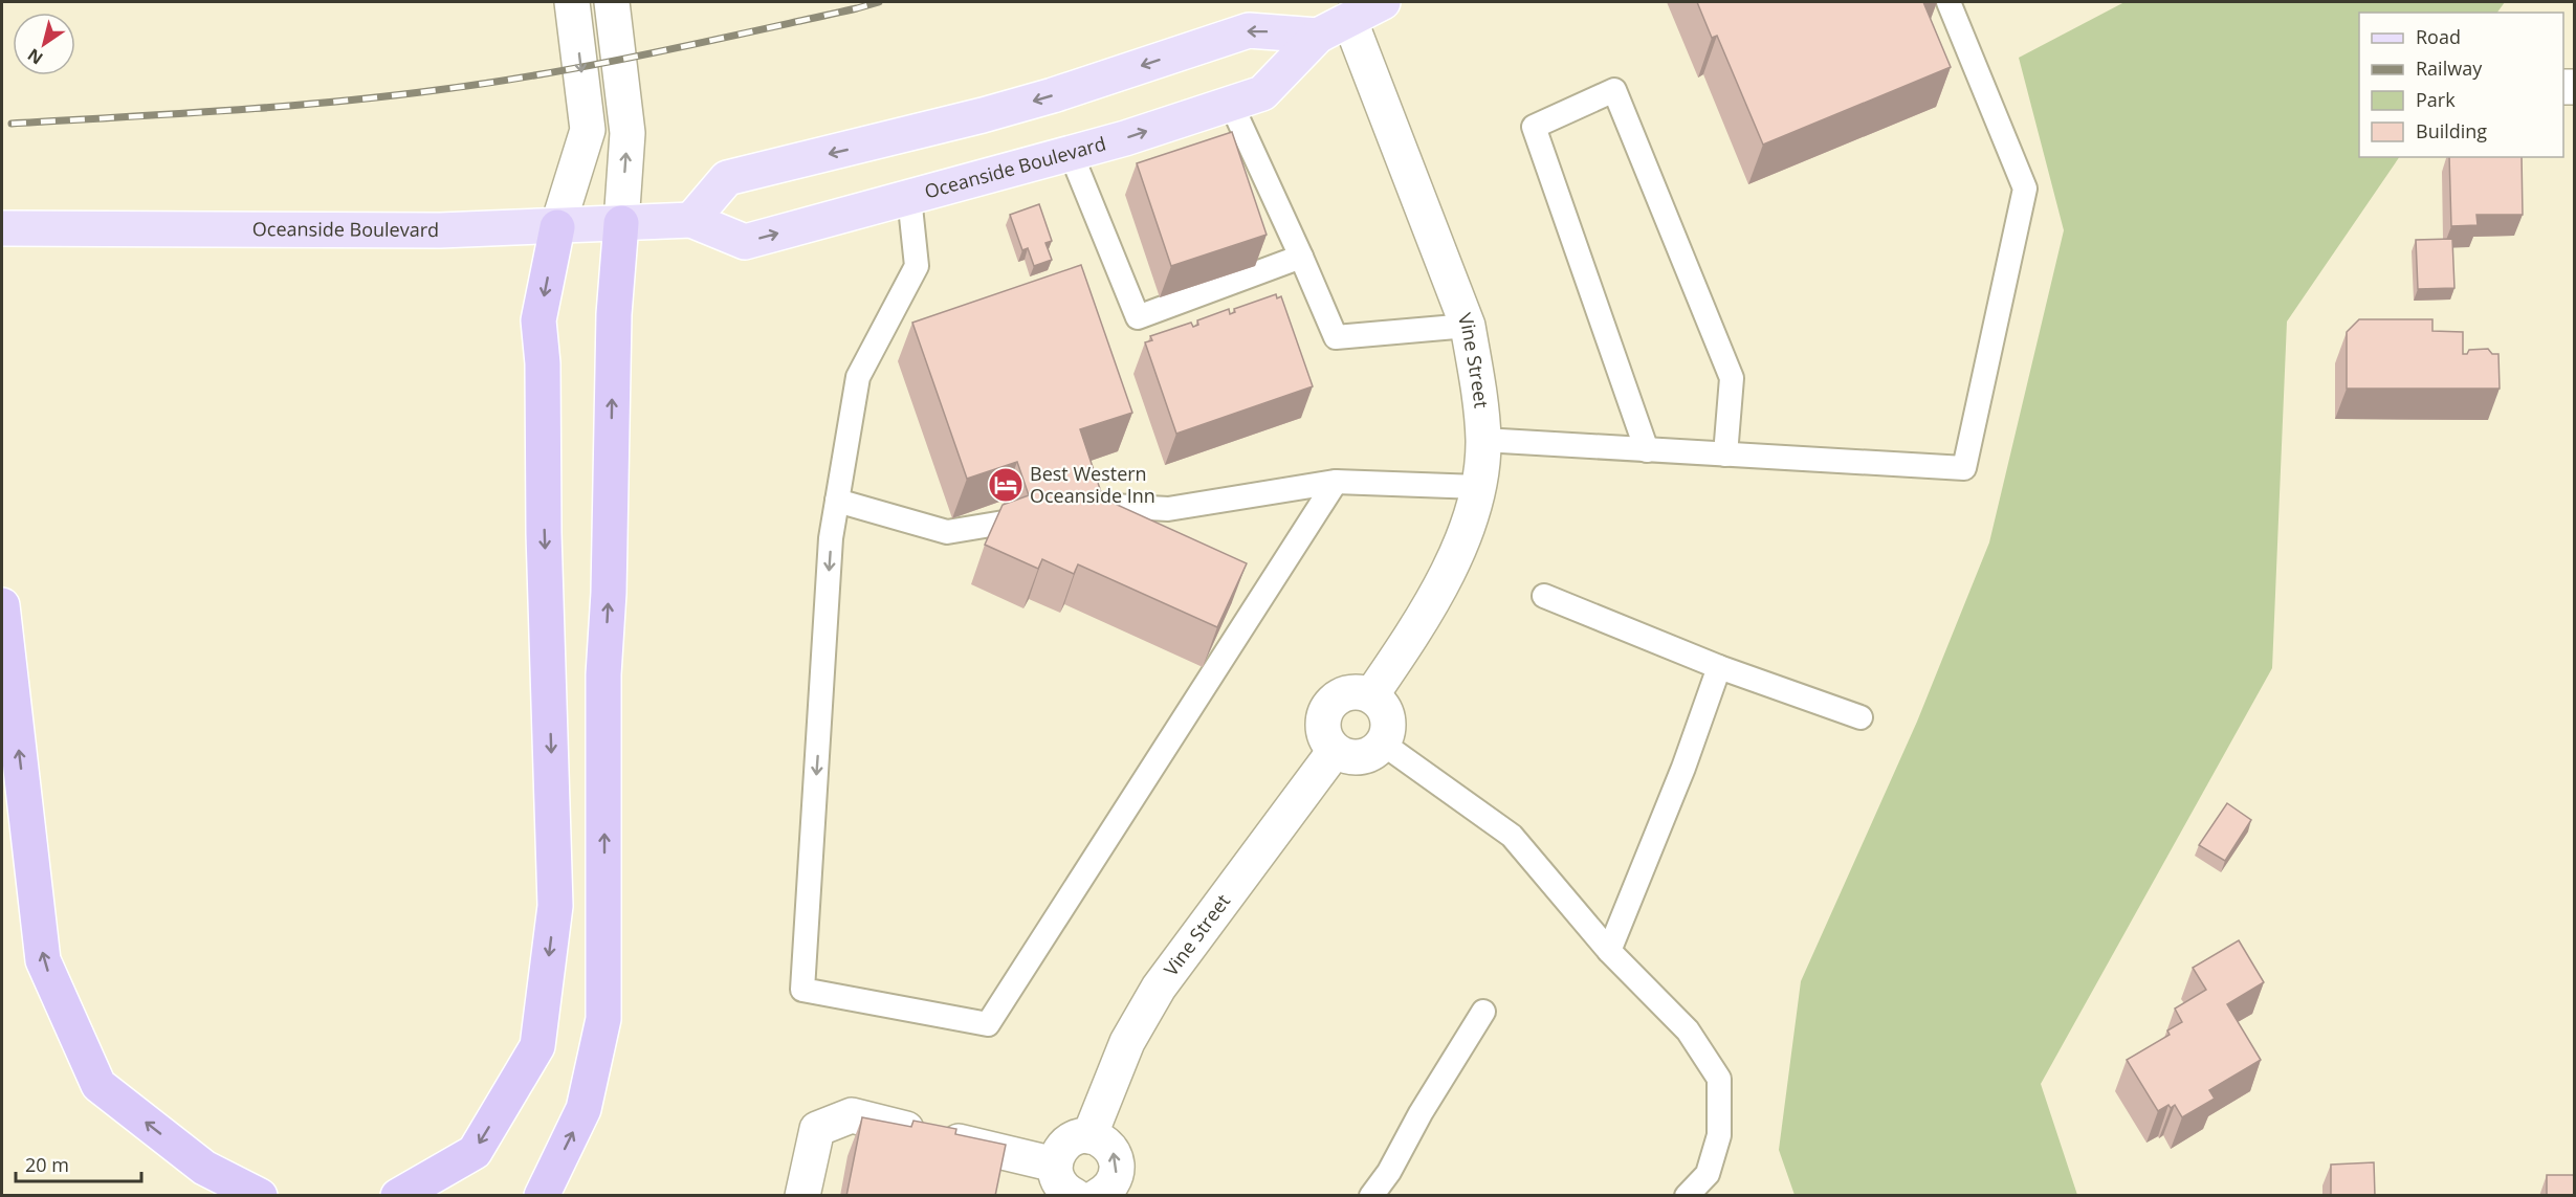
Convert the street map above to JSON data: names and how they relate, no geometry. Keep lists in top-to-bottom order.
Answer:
{
  "streets": {
    "main road": ["Oceanside Boulevard"],
    "street": ["Vine Street"]
  },
  "crossings": [
    ["Oceanside Boulevard", "Vine Street"]
  ],
  "places": {
    "hotel": ["Best Western Oceanside Inn"]
  },
  "legend": [
    "Road",
    "Railway",
    "Park",
    "Building"
  ],
  "scale_bar": "20 m",
  "north": "bottom left"
}
